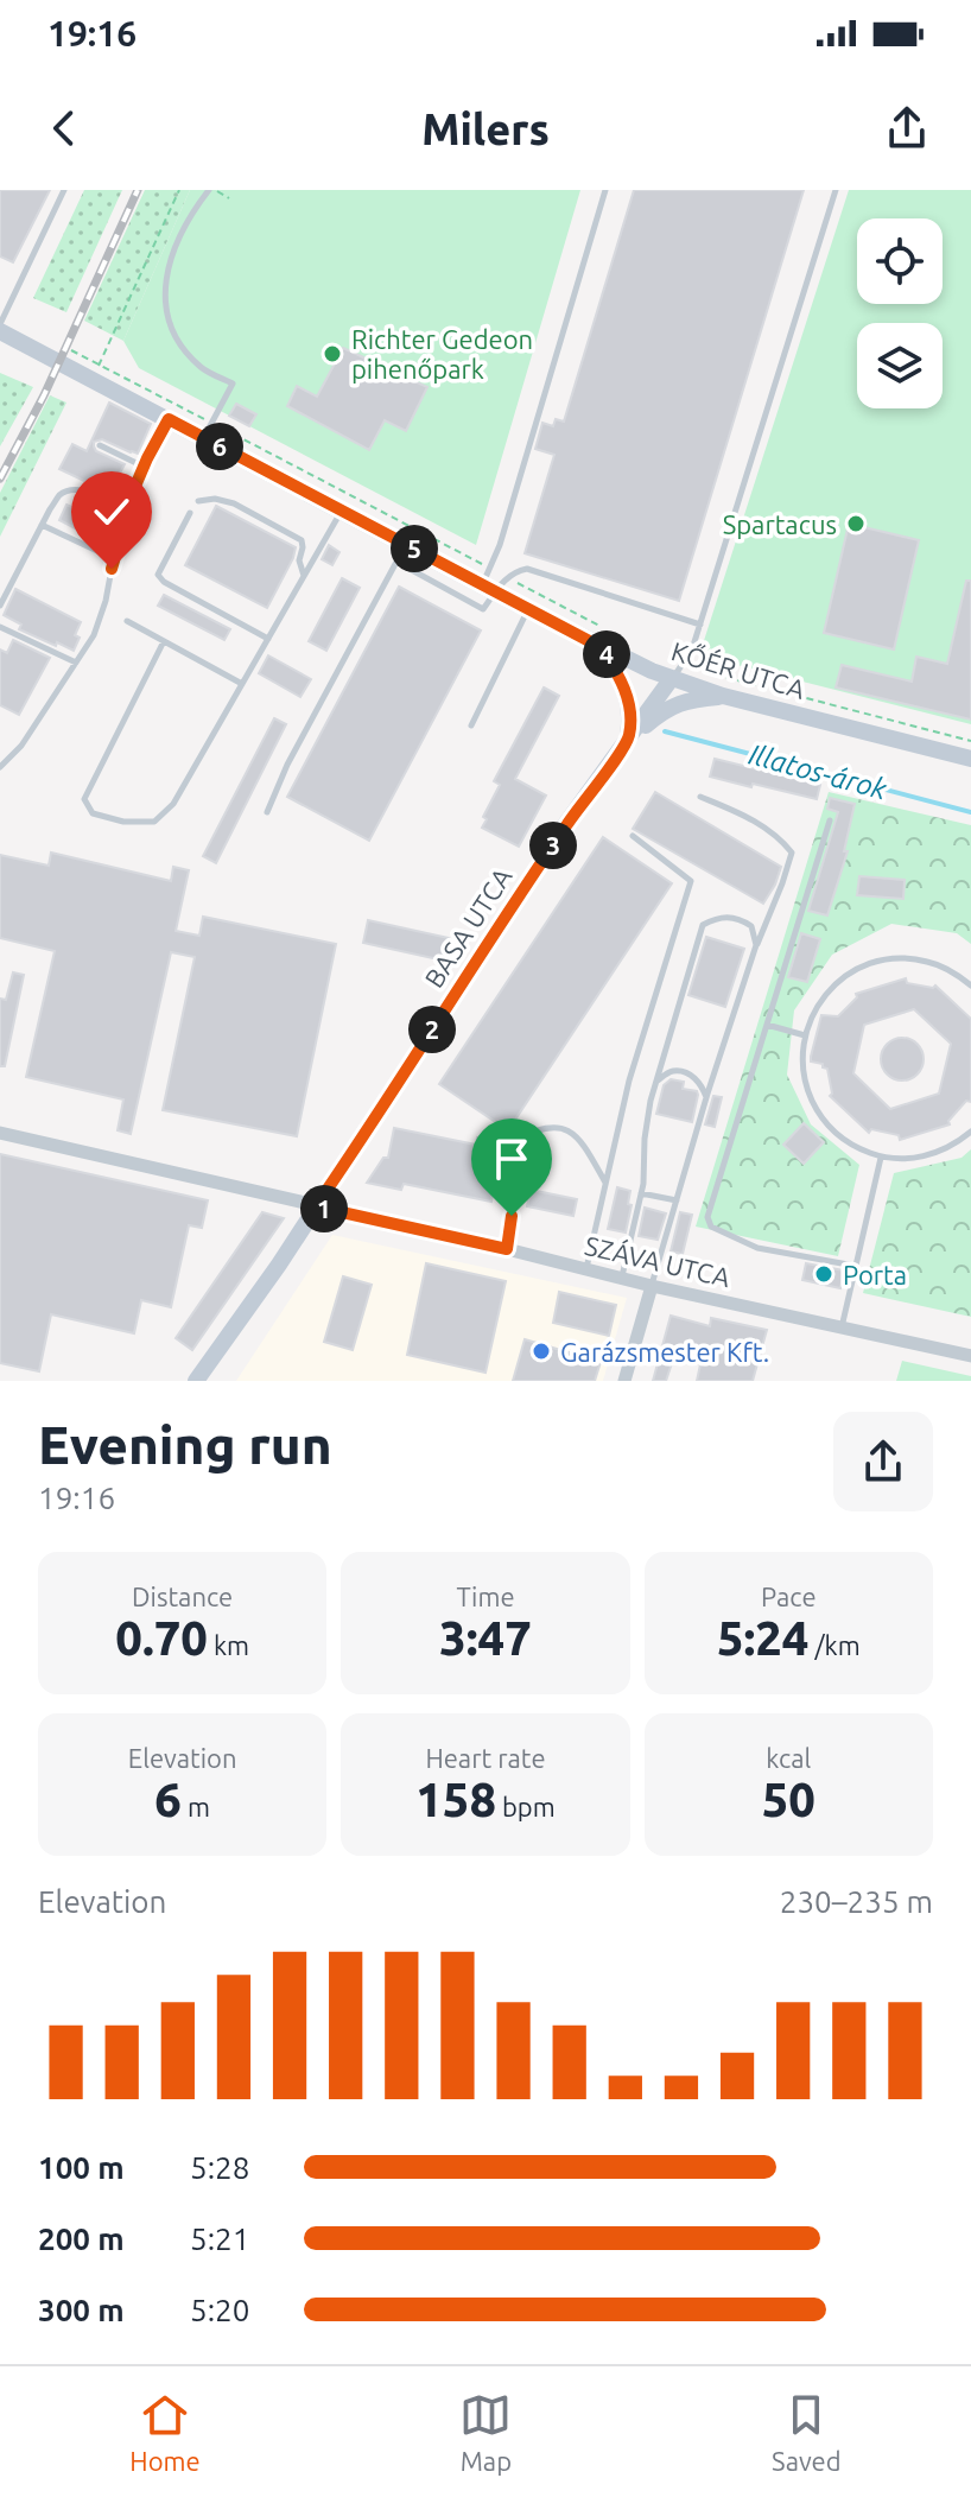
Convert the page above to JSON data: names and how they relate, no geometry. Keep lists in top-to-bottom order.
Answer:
{
  "streets": {
    "street": ["KŐÉR UTCA", "BASA UTCA", "SZÁVA UTCA"]
  },
  "crossings": [
    ["KŐÉR UTCA", "BASA UTCA"],
    ["BASA UTCA", "SZÁVA UTCA"]
  ],
  "water": ["Illatos-árok"],
  "places": [
    "Richter Gedeon pihenőpark",
    "Spartacus",
    "Porta",
    "Garázsmester Kft."
  ],
  "page": {
    "status": "19:16",
    "header": "Milers",
    "pins": [
      "6",
      "5",
      "4",
      "3",
      "2",
      "1"
    ],
    "heading": ["Evening run", "19:16"],
    "stats": [
      ["Distance", "0.70 km"],
      ["Time", "3:47"],
      ["Pace", "5:24 /km"],
      ["Elevation", "6 m"],
      ["Heart rate", "158 bpm"],
      ["kcal", "50"]
    ],
    "chart": ["Elevation", "230–235 m"],
    "list": [
      {
        "name": "100 m",
        "note": "5:28"
      },
      {
        "name": "200 m",
        "note": "5:21"
      },
      {
        "name": "300 m",
        "note": "5:20"
      }
    ],
    "tabs": ["Home", "Map", "Saved"]
  }
}
